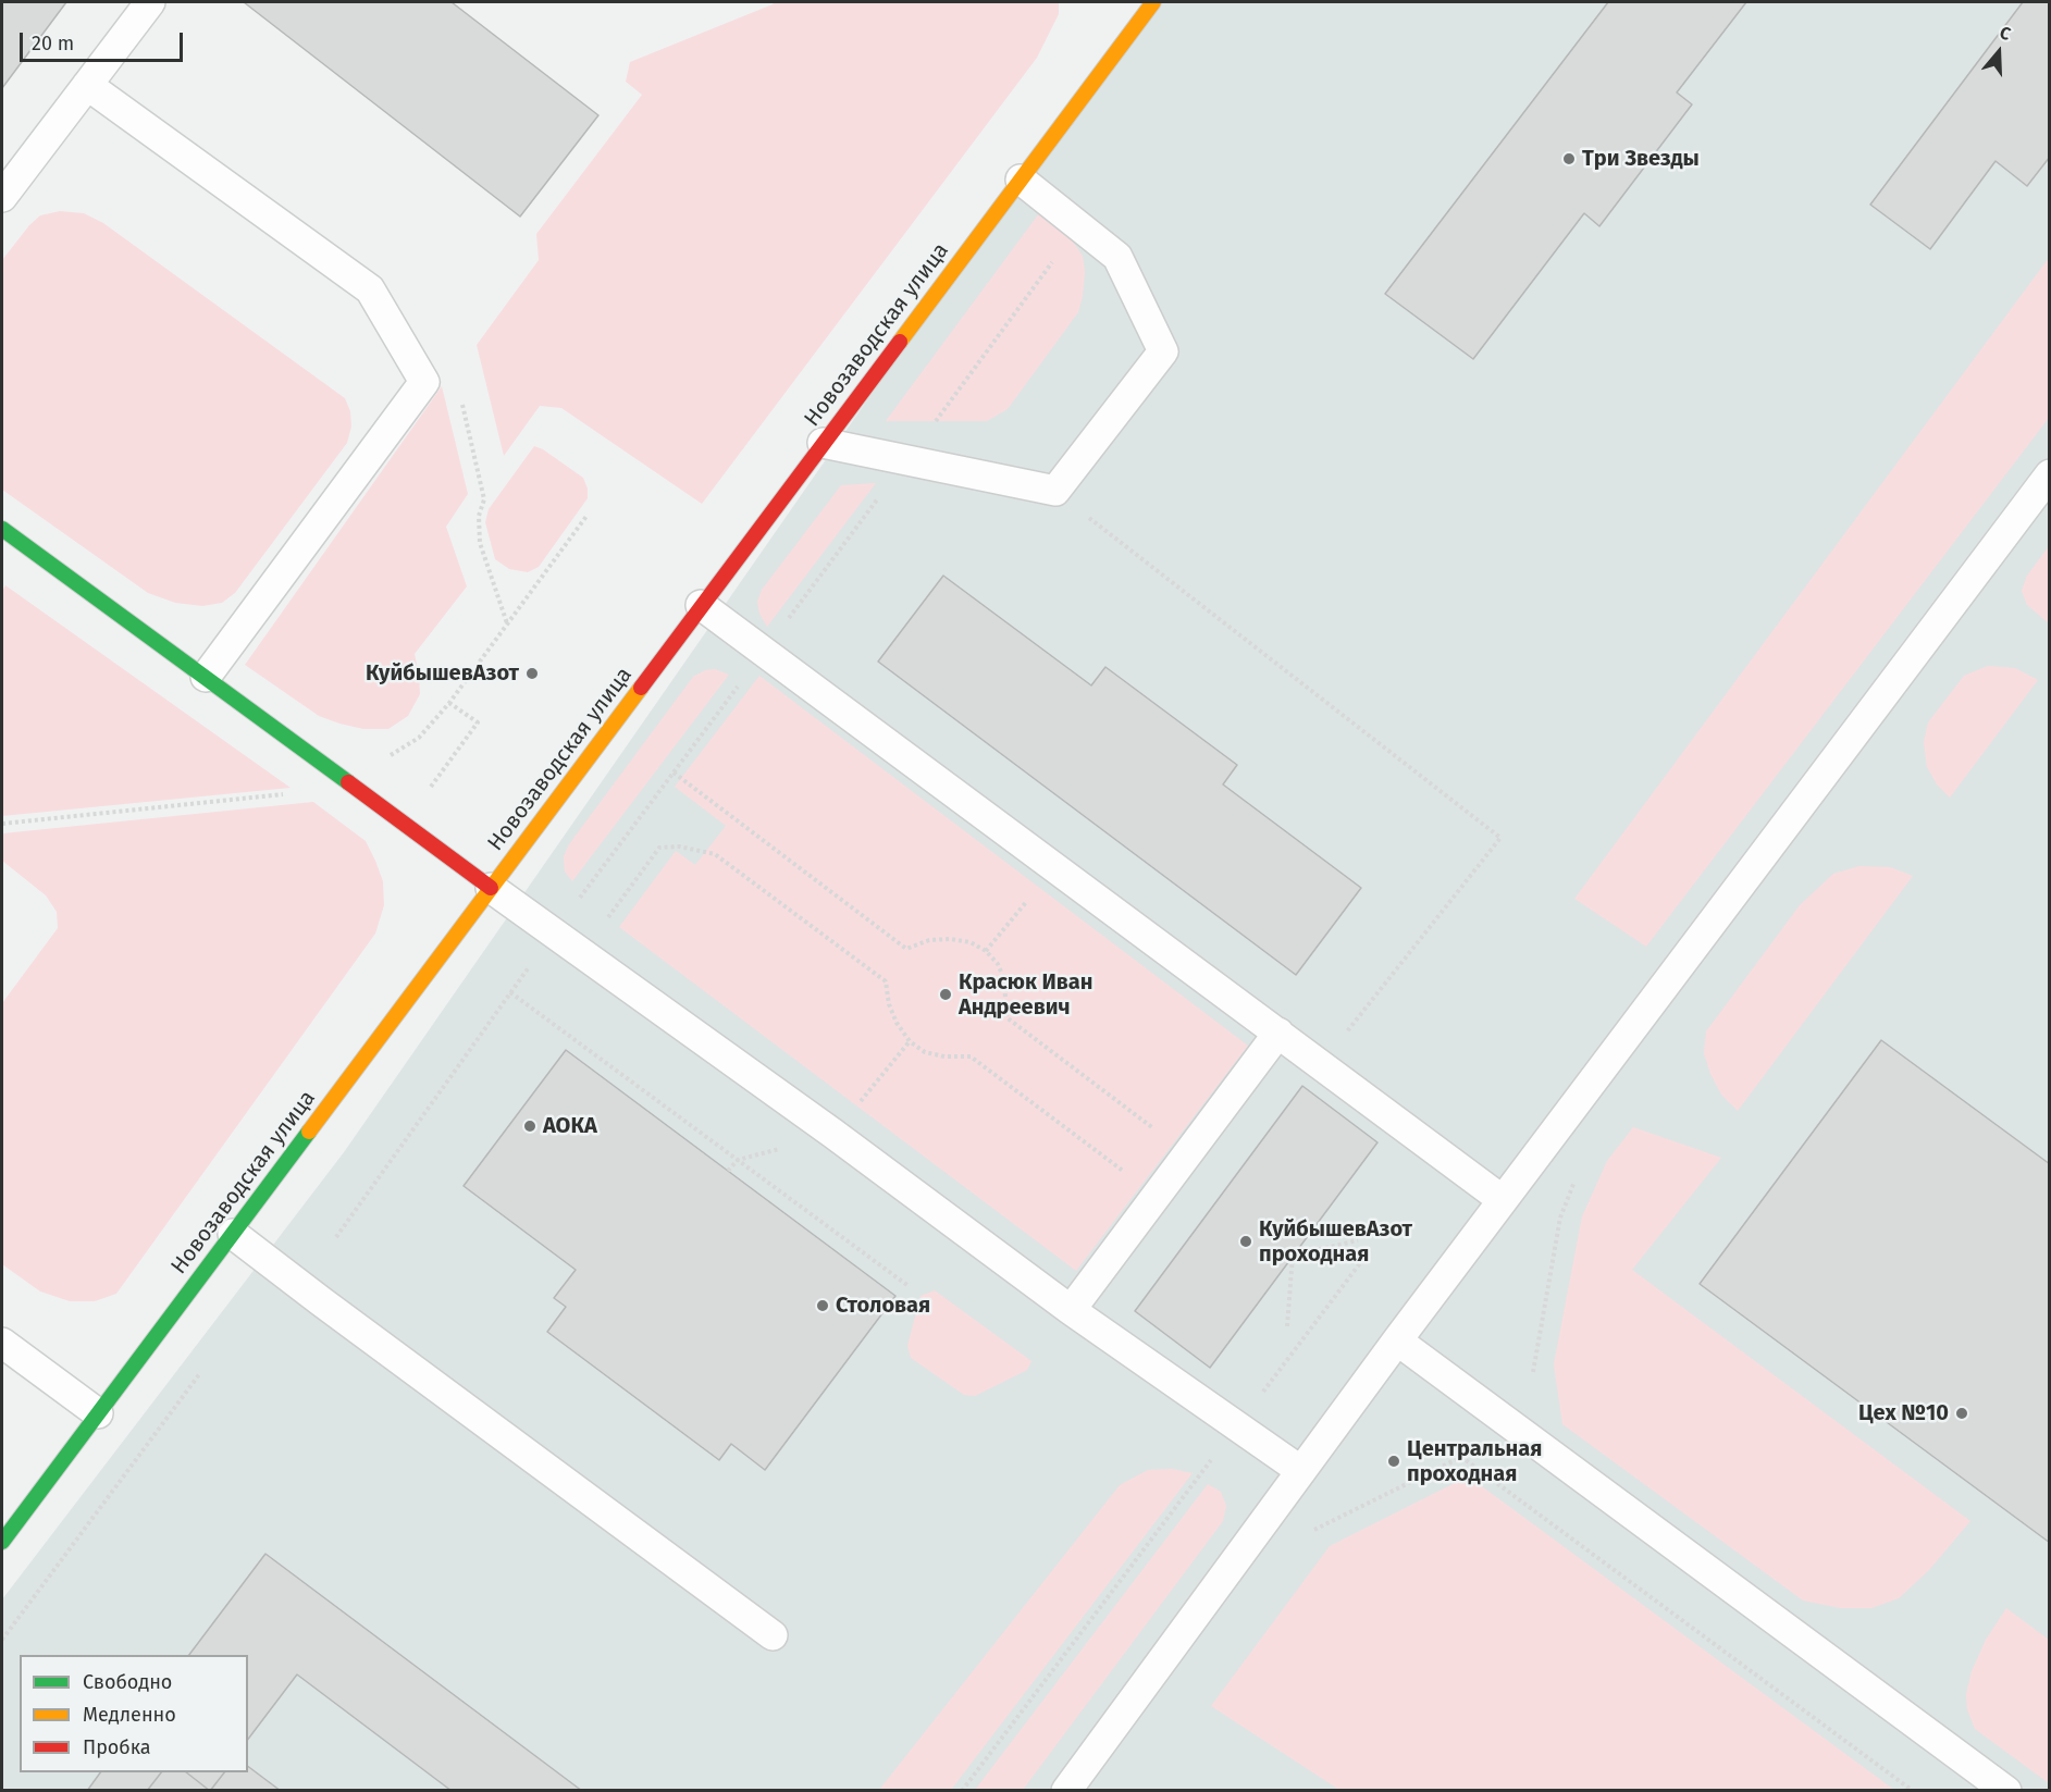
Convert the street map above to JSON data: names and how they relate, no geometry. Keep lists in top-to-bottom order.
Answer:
{
  "streets": {
    "main road": ["Новозаводская улица"]
  },
  "places": [
    "Три Звезды",
    "КуйбышевАзот",
    "Красюк Иван Андреевич",
    "АОКА",
    "КуйбышевАзот проходная",
    "Столовая",
    "Цех №10",
    "Центральная проходная"
  ],
  "legend": ["Свободно", "Медленно", "Пробка"],
  "scale_bar": "20 m",
  "north": "top"
}
